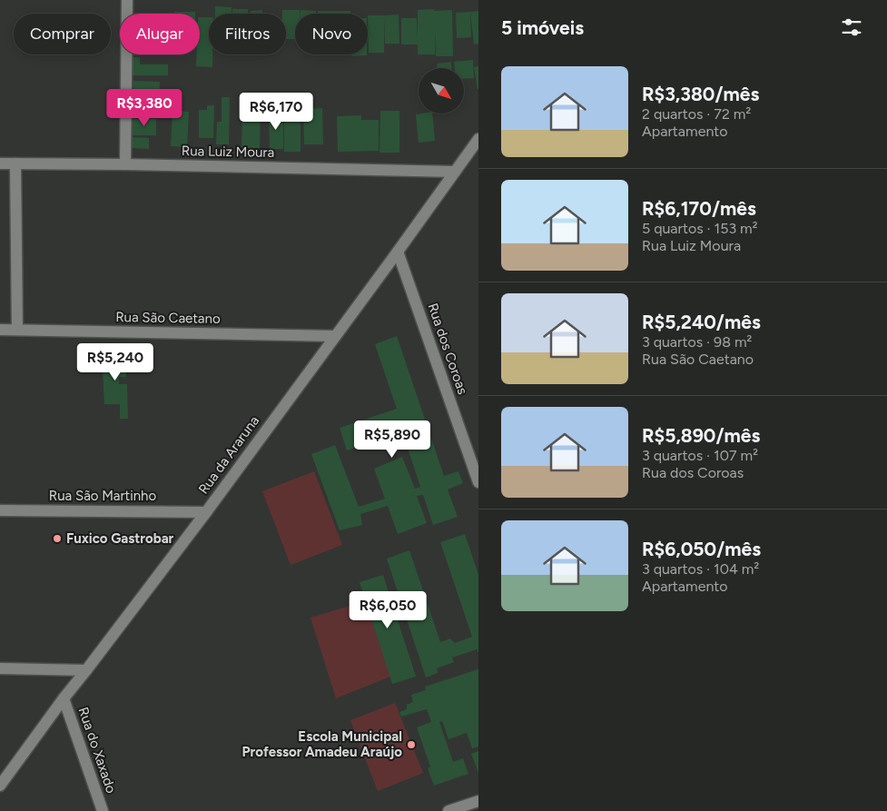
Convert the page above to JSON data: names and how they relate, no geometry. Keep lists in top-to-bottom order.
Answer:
{
  "streets": {
    "street": [
      "Rua Luiz Moura",
      "Rua São Caetano",
      "Rua dos Coroas",
      "Rua da Araruna",
      "Rua São Martinho",
      "Rua do Xaxado"
    ]
  },
  "crossings": [
    ["Rua Luiz Moura", "Rua da Araruna"],
    ["Rua São Caetano", "Rua da Araruna"],
    ["Rua dos Coroas", "Rua da Araruna"],
    ["Rua da Araruna", "Rua São Martinho"],
    ["Rua da Araruna", "Rua do Xaxado"]
  ],
  "places": ["Fuxico Gastrobar", "Escola Municipal Professor Amadeu Araújo"],
  "north": "bottom right",
  "page": {
    "heading": "5 imóveis",
    "chip": [
      "Comprar",
      "Alugar",
      "Filtros",
      "Novo"
    ],
    "list": [
      {
        "name": "R$3,380/mês",
        "note": "2 quartos · 72 m² · Apartamento"
      },
      {
        "name": "R$6,170/mês",
        "note": "5 quartos · 153 m² · Rua Luiz Moura"
      },
      {
        "name": "R$5,240/mês",
        "note": "3 quartos · 98 m² · Rua São Caetano"
      },
      {
        "name": "R$5,890/mês",
        "note": "3 quartos · 107 m² · Rua dos Coroas"
      },
      {
        "name": "R$6,050/mês",
        "note": "3 quartos · 104 m² · Apartamento"
      }
    ],
    "price": [
      "R$3,380",
      "R$6,170",
      "R$5,240",
      "R$5,890",
      "R$6,050"
    ]
  }
}
